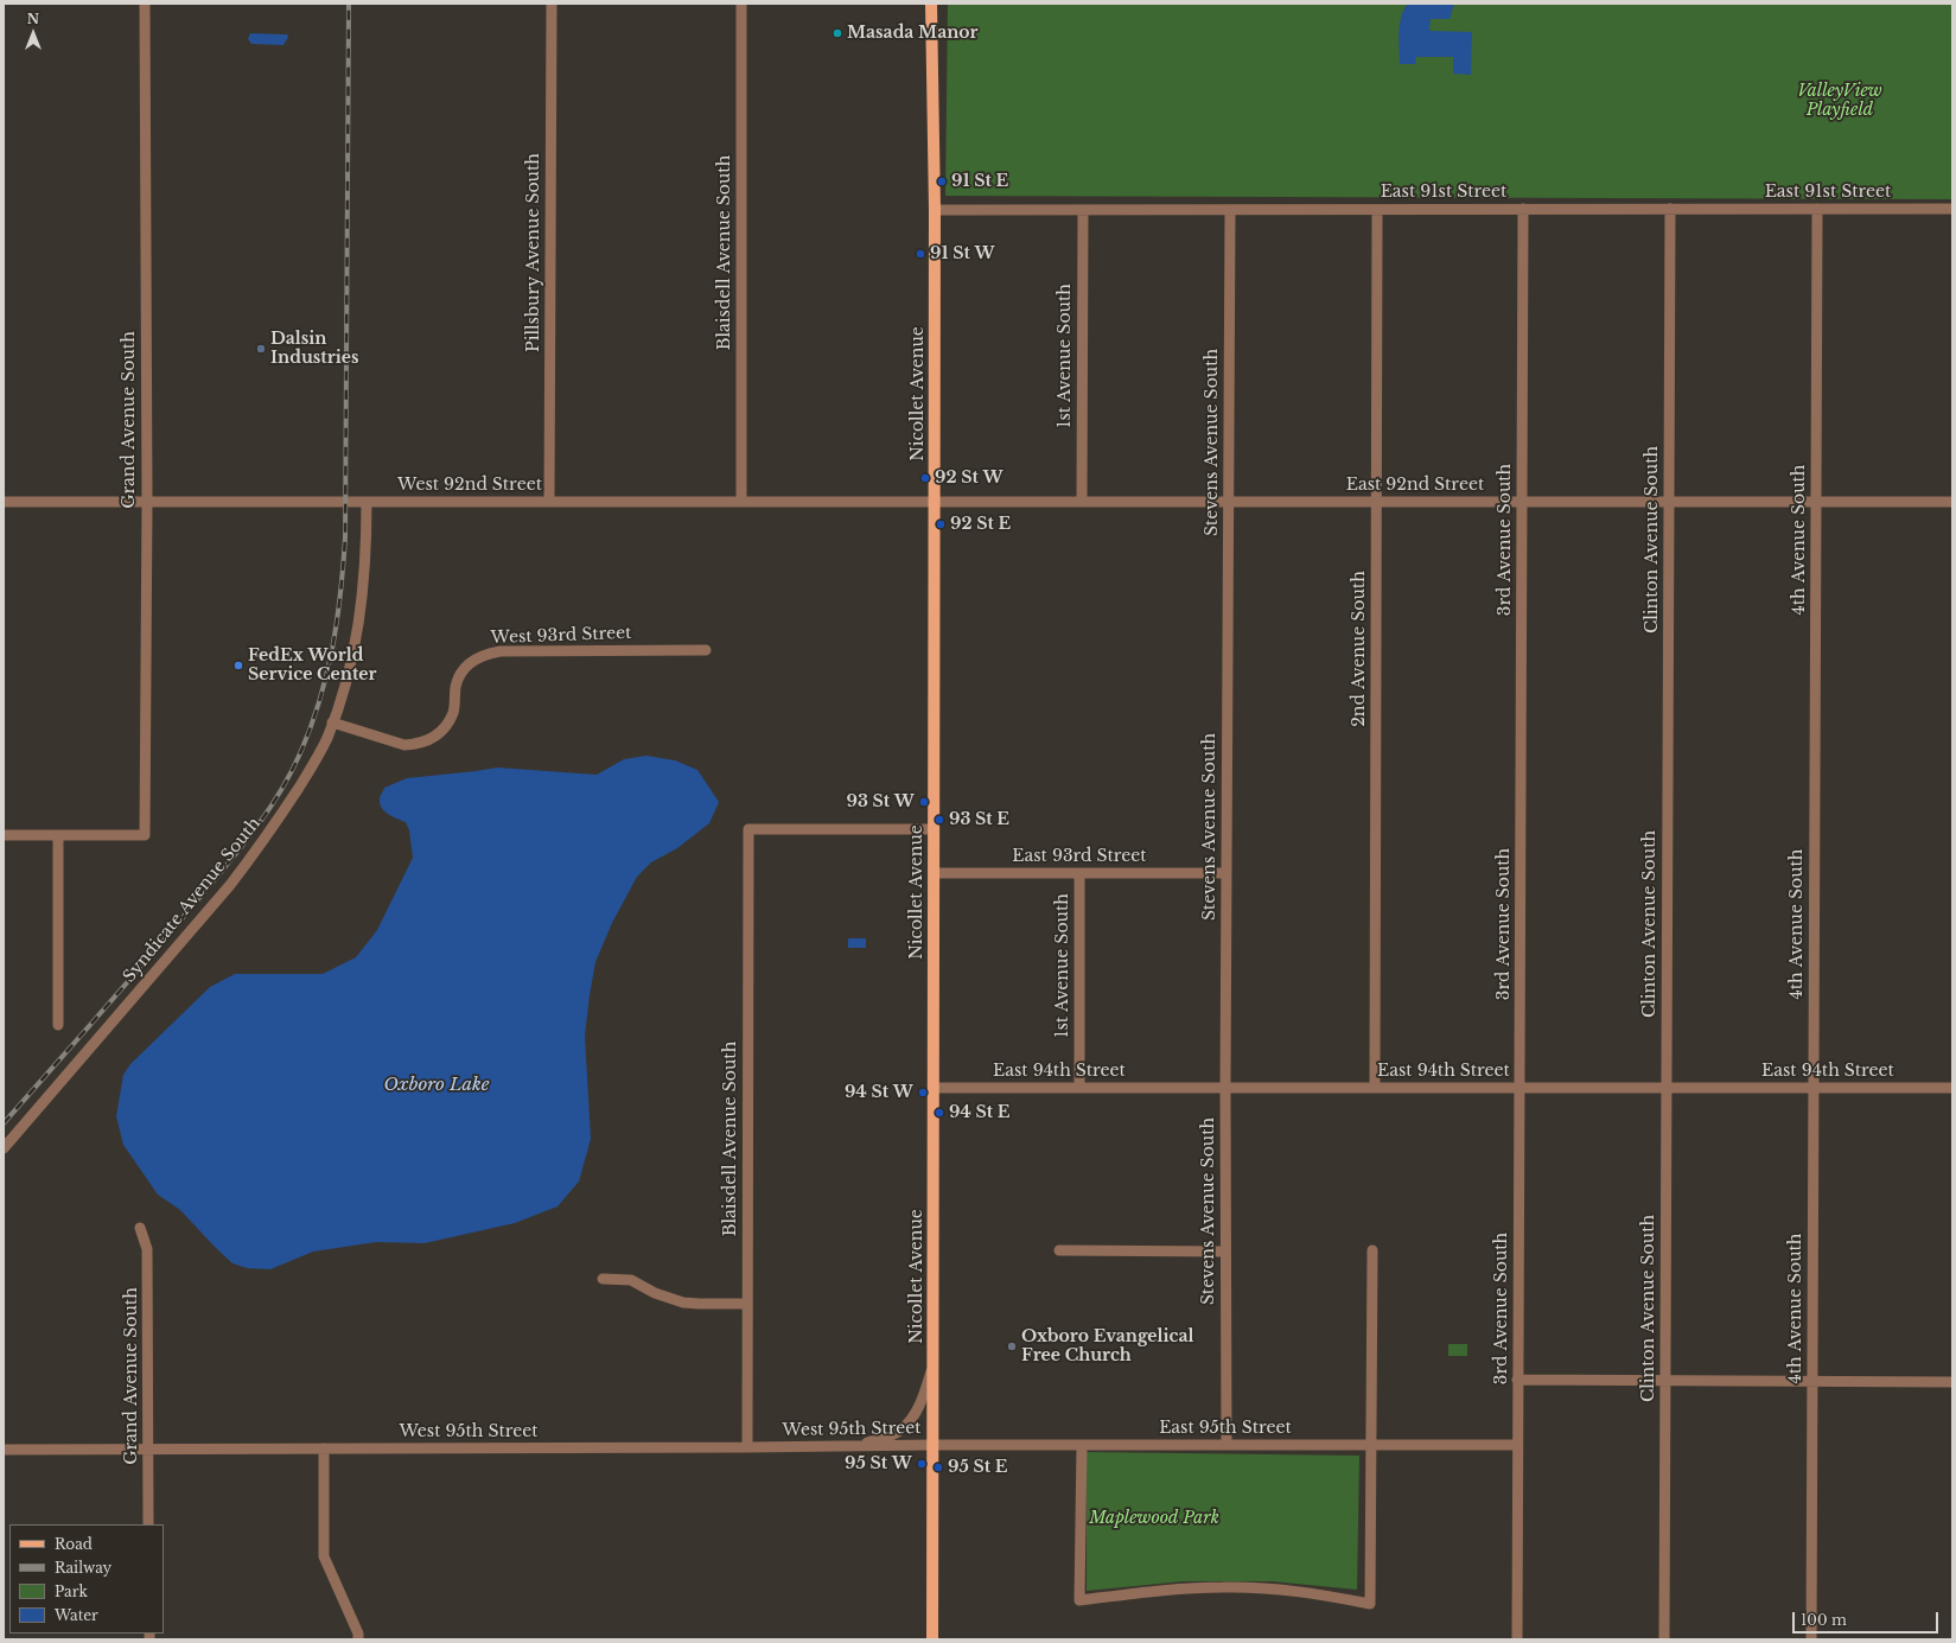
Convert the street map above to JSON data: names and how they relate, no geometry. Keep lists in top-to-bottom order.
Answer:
{
  "streets": {
    "main road": ["Nicollet Avenue"],
    "street": [
      "East 91st Street",
      "Pillsbury Avenue South",
      "Blaisdell Avenue South",
      "1st Avenue South",
      "Grand Avenue South",
      "Stevens Avenue South",
      "West 92nd Street",
      "East 92nd Street",
      "3rd Avenue South",
      "Clinton Avenue South",
      "4th Avenue South",
      "West 93rd Street",
      "2nd Avenue South",
      "East 93rd Street",
      "Syndicate Avenue South",
      "East 94th Street",
      "East 95th Street",
      "West 95th Street"
    ]
  },
  "crossings": [
    ["East 91st Street", "1st Avenue South"],
    ["East 91st Street", "Nicollet Avenue"],
    ["East 91st Street", "Stevens Avenue South"],
    ["East 91st Street", "3rd Avenue South"],
    ["East 91st Street", "Clinton Avenue South"],
    ["East 91st Street", "4th Avenue South"],
    ["East 91st Street", "2nd Avenue South"],
    ["Pillsbury Avenue South", "West 92nd Street"],
    ["Blaisdell Avenue South", "Nicollet Avenue"],
    ["Blaisdell Avenue South", "West 92nd Street"],
    ["Blaisdell Avenue South", "West 95th Street"],
    ["1st Avenue South", "East 92nd Street"],
    ["1st Avenue South", "East 93rd Street"],
    ["1st Avenue South", "East 94th Street"],
    ["Nicollet Avenue", "West 92nd Street"],
    ["Nicollet Avenue", "East 92nd Street"],
    ["Nicollet Avenue", "East 93rd Street"],
    ["Nicollet Avenue", "East 94th Street"],
    ["Nicollet Avenue", "East 95th Street"],
    ["Nicollet Avenue", "West 95th Street"],
    ["Grand Avenue South", "West 92nd Street"],
    ["Grand Avenue South", "West 95th Street"],
    ["Stevens Avenue South", "East 92nd Street"],
    ["Stevens Avenue South", "East 93rd Street"],
    ["Stevens Avenue South", "East 94th Street"],
    ["Stevens Avenue South", "East 95th Street"],
    ["West 92nd Street", "East 92nd Street"],
    ["West 92nd Street", "Syndicate Avenue South"],
    ["East 92nd Street", "3rd Avenue South"],
    ["East 92nd Street", "Clinton Avenue South"],
    ["East 92nd Street", "4th Avenue South"],
    ["East 92nd Street", "2nd Avenue South"],
    ["3rd Avenue South", "East 94th Street"],
    ["3rd Avenue South", "East 95th Street"],
    ["Clinton Avenue South", "East 94th Street"],
    ["4th Avenue South", "East 94th Street"],
    ["West 93rd Street", "Syndicate Avenue South"],
    ["2nd Avenue South", "East 94th Street"],
    ["East 95th Street", "West 95th Street"]
  ],
  "water": ["Oxboro Lake"],
  "parks": ["ValleyView Playfield", "Maplewood Park"],
  "places": [
    "Masada Manor",
    "91 St E",
    "91 St W",
    "Dalsin Industries",
    "92 St W",
    "92 St E",
    "FedEx World Service Center",
    "93 St W",
    "93 St E",
    "94 St W",
    "94 St E",
    "Oxboro Evangelical Free Church",
    "95 St W",
    "95 St E"
  ],
  "legend": [
    "Road",
    "Railway",
    "Park",
    "Water"
  ],
  "scale_bar": "100 m",
  "north": "top"
}
